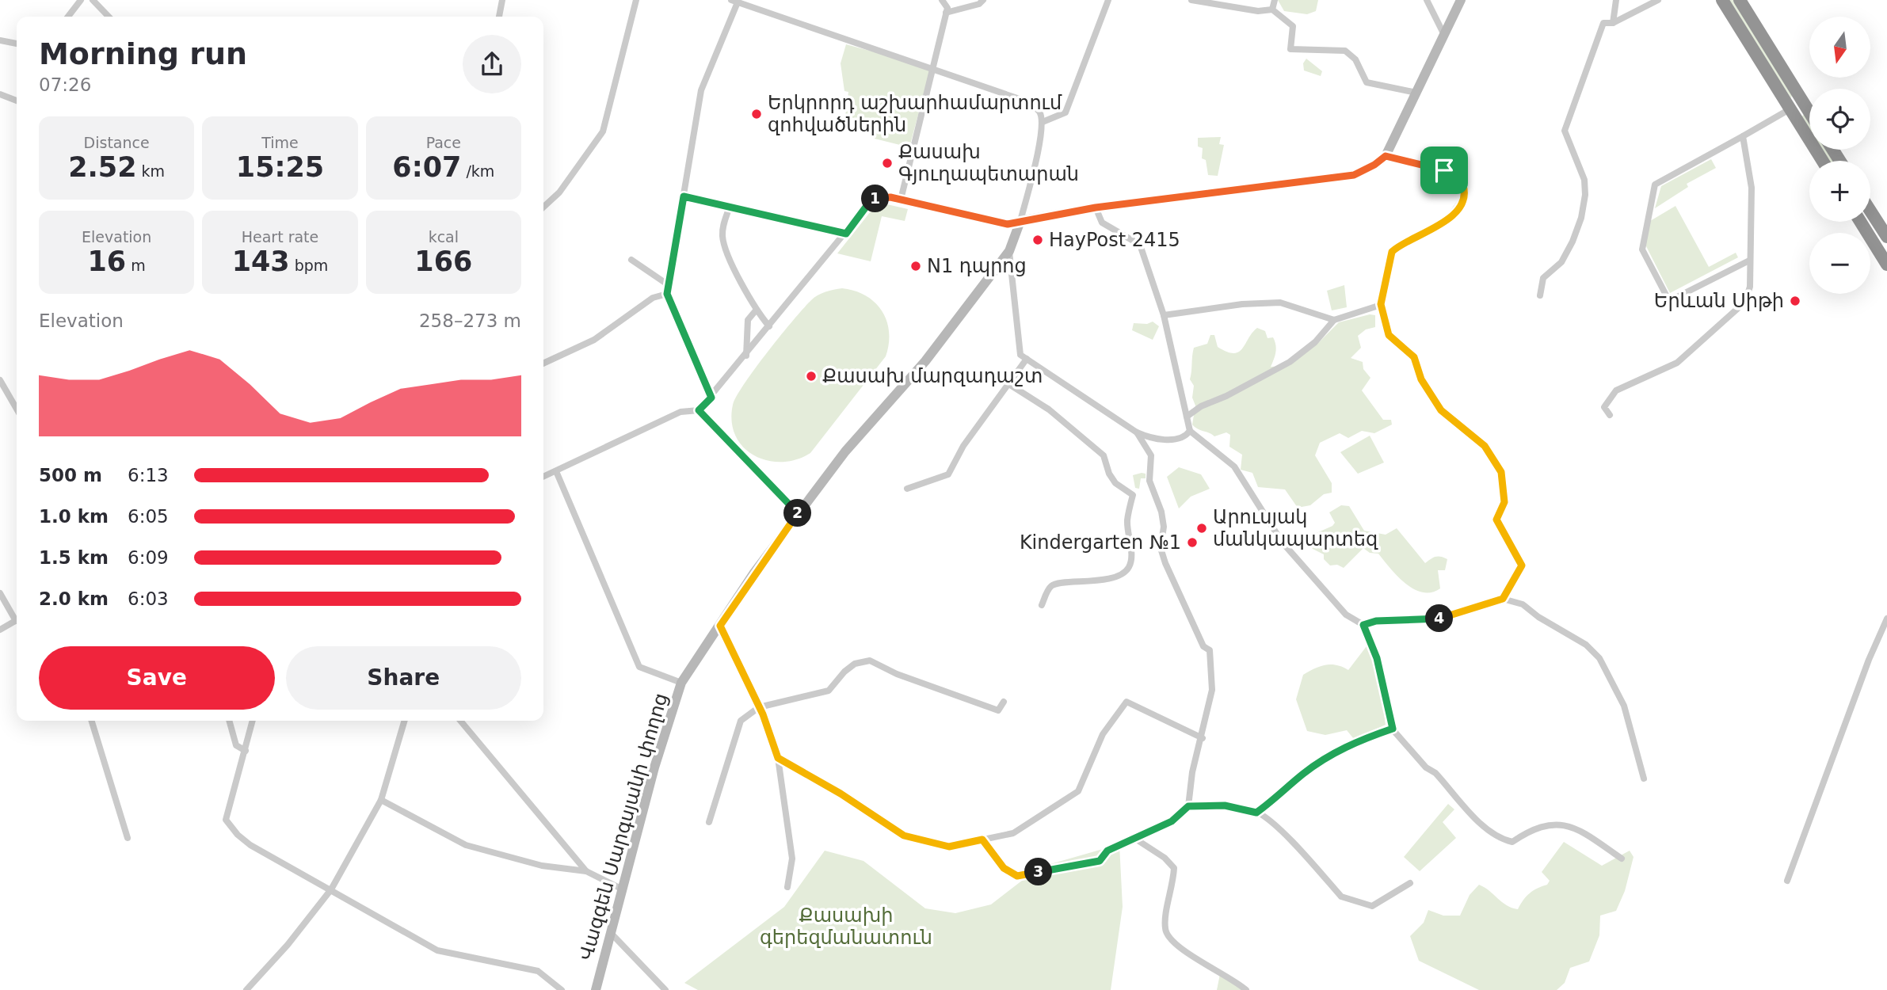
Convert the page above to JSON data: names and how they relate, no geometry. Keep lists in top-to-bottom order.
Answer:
{
  "streets": {
    "street": ["Վազգեն Սարգսյանի փողոց"]
  },
  "parks": ["Քասախի գերեզմանատուն"],
  "places": [
    "Երկրորդ աշխարհամարտում զոհվածներին",
    "Քասախ Գյուղապետարան",
    "HayPost 2415",
    "N1 դպրոց",
    "Երևան Սիթի",
    "Քասախ մարզադաշտ",
    "Արուսյակ մանկապարտեզ",
    "Kindergarten №1"
  ],
  "north": "bottom",
  "page": {
    "map_buttons": ["+", "−"],
    "heading": ["Morning run", "07:26"],
    "stats": [
      ["Distance", "2.52 km"],
      ["Time", "15:25"],
      ["Pace", "6:07 /km"],
      ["Elevation", "16 m"],
      ["Heart rate", "143 bpm"],
      ["kcal", "166"]
    ],
    "pins": [
      "1",
      "2",
      "4",
      "3"
    ],
    "chart": ["Elevation", "258–273 m"],
    "list": [
      {
        "name": "500 m",
        "note": "6:13"
      },
      {
        "name": "1.0 km",
        "note": "6:05"
      },
      {
        "name": "1.5 km",
        "note": "6:09"
      },
      {
        "name": "2.0 km",
        "note": "6:03"
      }
    ],
    "buttons": ["Save", "Share"]
  }
}
